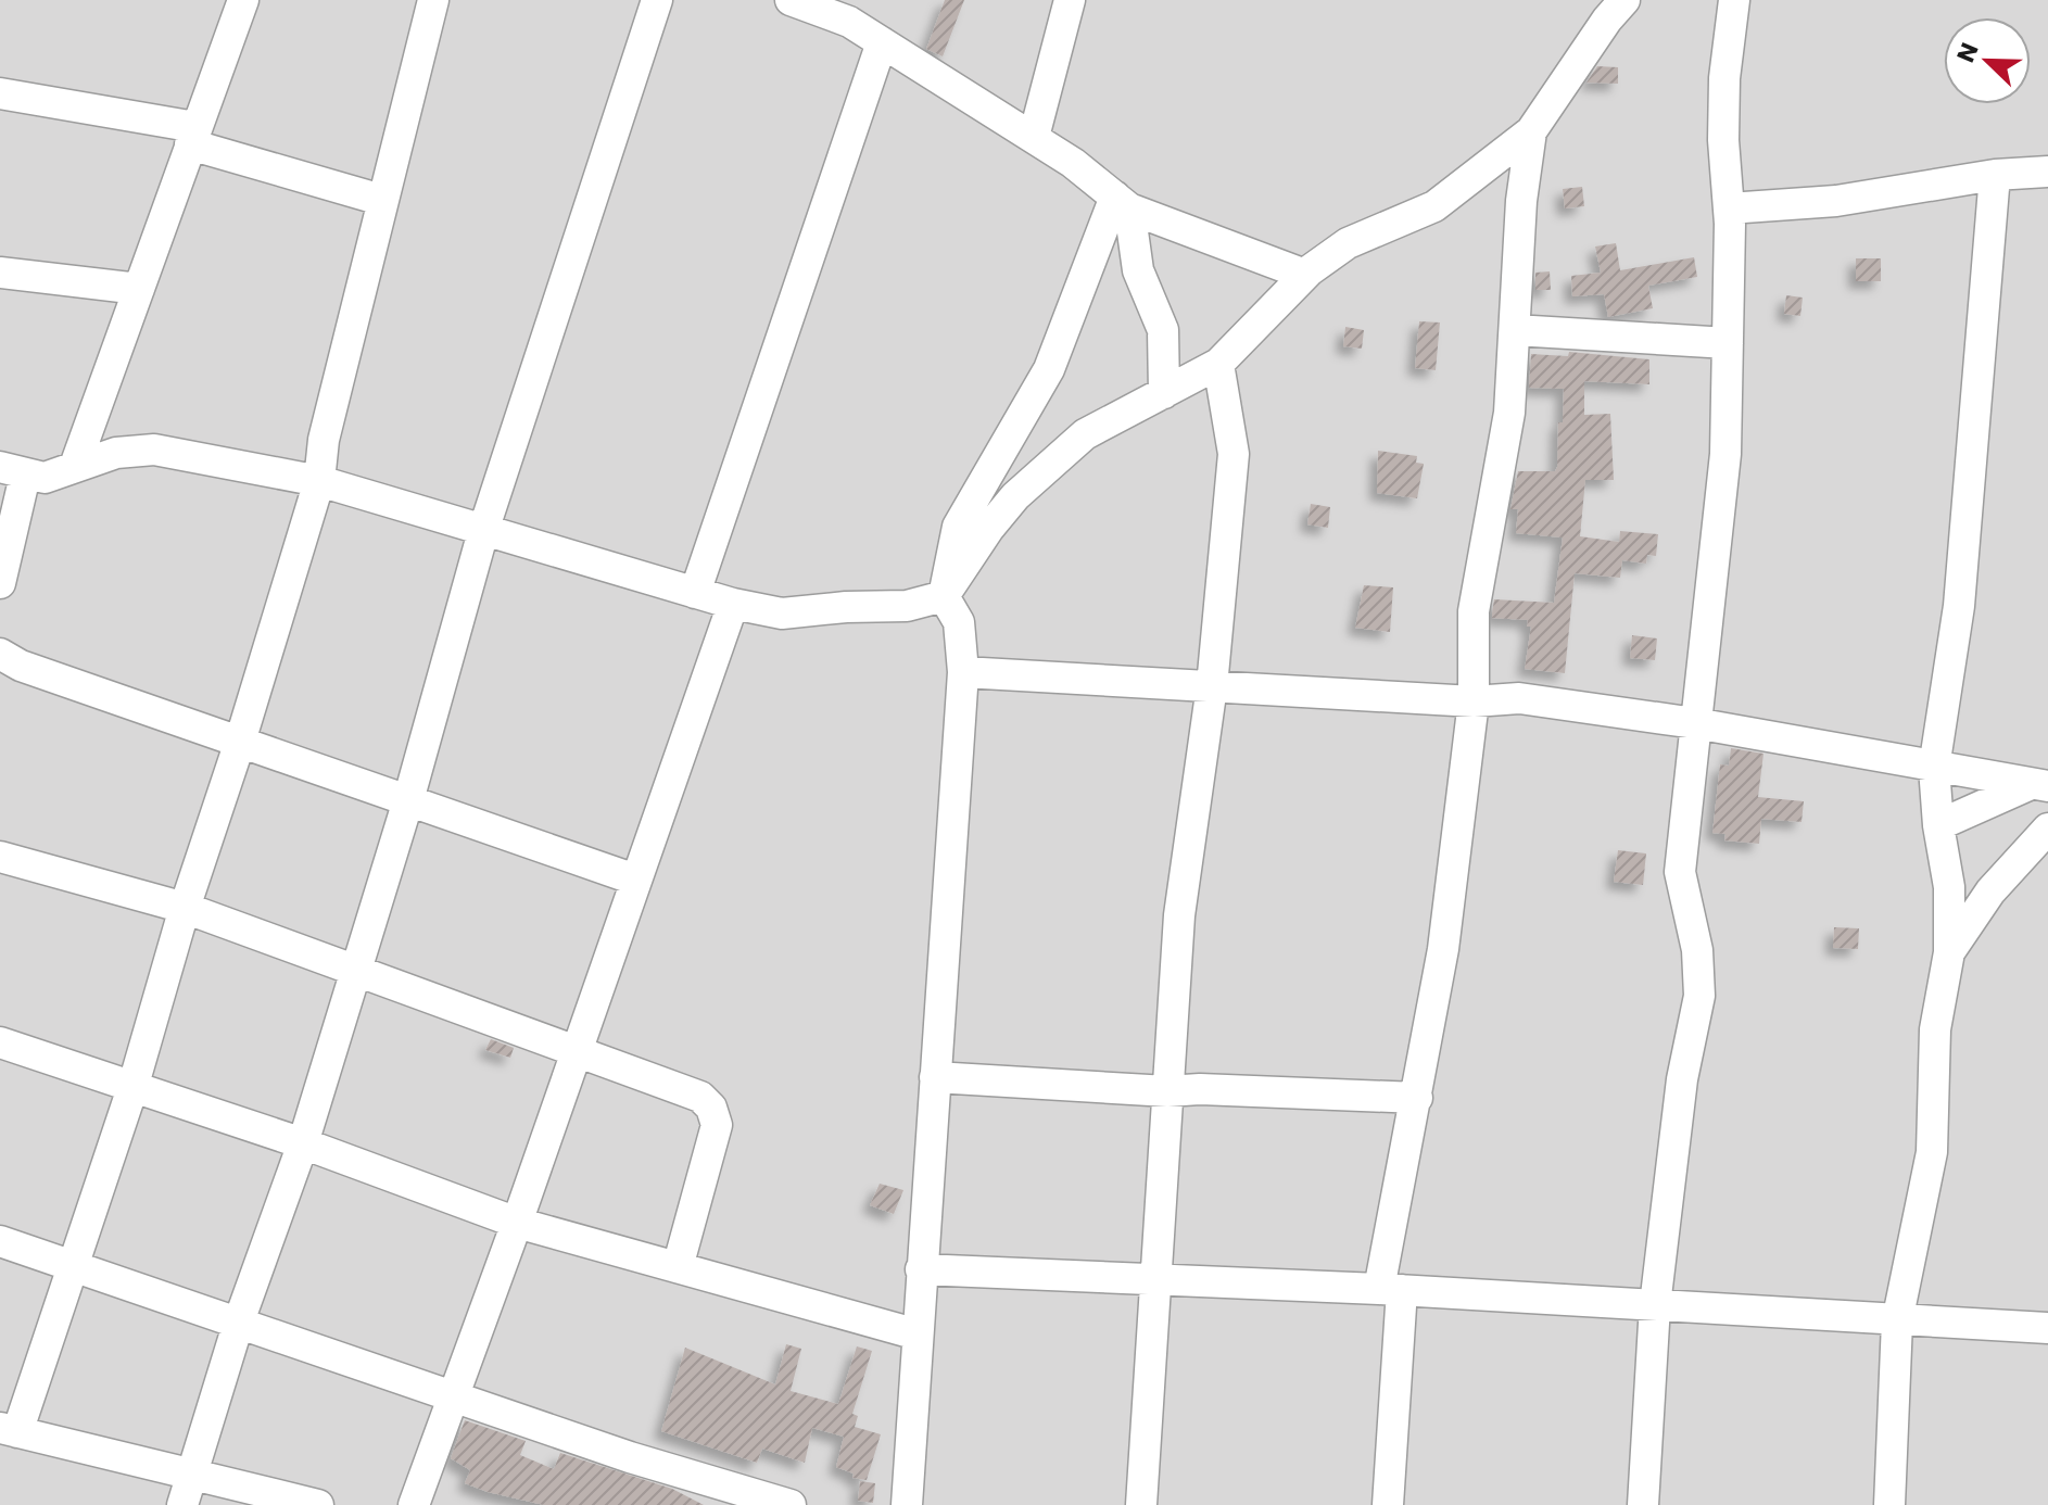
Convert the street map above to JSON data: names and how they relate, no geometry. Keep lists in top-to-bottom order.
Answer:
{
  "north": "top left"
}
